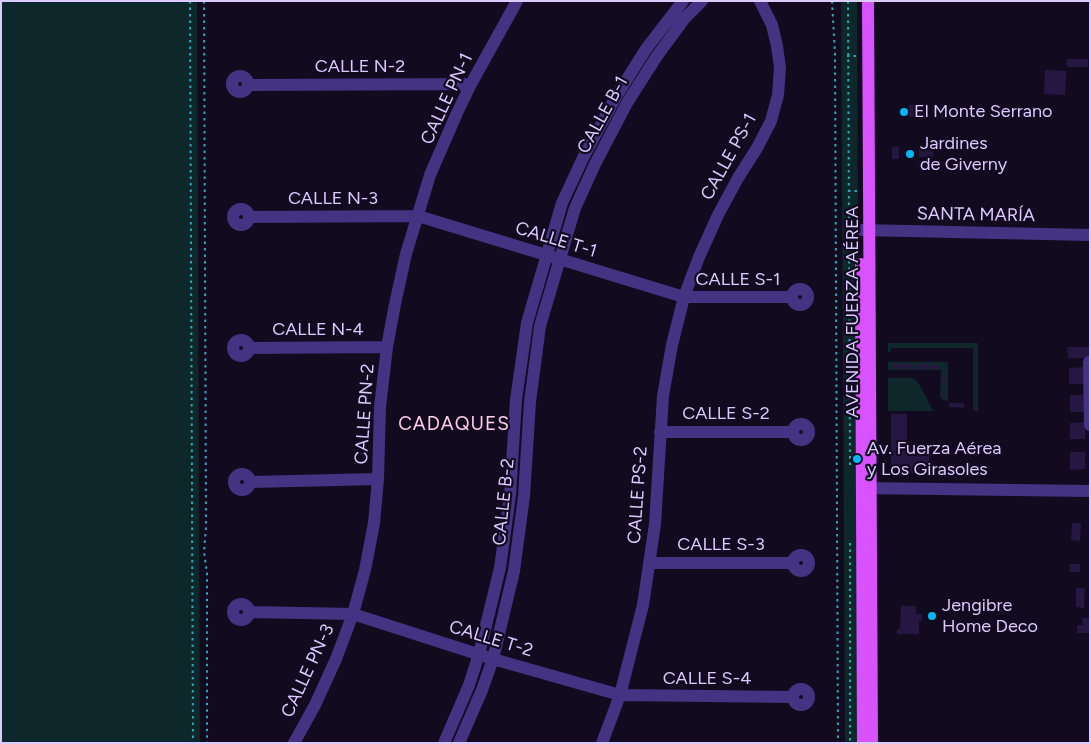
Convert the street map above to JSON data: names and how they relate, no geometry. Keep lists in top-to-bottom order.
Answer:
{
  "streets": {
    "main road": ["AVENIDA FUERZA AÉREA"],
    "street": [
      "CALLE N-2",
      "CALLE PN-1",
      "CALLE B-1",
      "CALLE PS-1",
      "CALLE N-3",
      "SANTA MARÍA",
      "CALLE T-1",
      "CALLE S-1",
      "CALLE N-4",
      "CALLE PN-2",
      "CALLE S-2",
      "CALLE PS-2",
      "CALLE B-2",
      "CALLE S-3",
      "CALLE T-2",
      "CALLE PN-3",
      "CALLE S-4"
    ]
  },
  "crossings": [
    ["CALLE N-2", "CALLE PN-1"],
    ["CALLE PN-1", "CALLE N-3"],
    ["CALLE PN-1", "CALLE T-1"],
    ["CALLE PN-1", "CALLE PN-2"],
    ["CALLE B-1", "CALLE T-1"],
    ["CALLE B-1", "CALLE B-2"],
    ["CALLE PS-1", "CALLE T-1"],
    ["CALLE PS-1", "CALLE S-1"],
    ["CALLE PS-1", "CALLE PS-2"],
    ["CALLE N-3", "CALLE T-1"],
    ["CALLE N-3", "CALLE PN-2"],
    ["SANTA MARÍA", "AVENIDA FUERZA AÉREA"],
    ["CALLE T-1", "CALLE S-1"],
    ["CALLE T-1", "CALLE PN-2"],
    ["CALLE T-1", "CALLE PS-2"],
    ["CALLE T-1", "CALLE B-2"],
    ["CALLE S-1", "CALLE PS-2"],
    ["CALLE N-4", "CALLE PN-2"],
    ["CALLE PN-2", "CALLE T-2"],
    ["CALLE PN-2", "CALLE PN-3"],
    ["CALLE S-2", "CALLE PS-2"],
    ["CALLE PS-2", "CALLE S-3"],
    ["CALLE PS-2", "CALLE T-2"],
    ["CALLE PS-2", "CALLE S-4"],
    ["CALLE B-2", "CALLE T-2"],
    ["CALLE T-2", "CALLE PN-3"],
    ["CALLE T-2", "CALLE S-4"]
  ],
  "districts": ["CADAQUES"],
  "places": [
    "El Monte Serrano",
    "Jardines de Giverny",
    "Av. Fuerza Aérea y Los Girasoles",
    "Jengibre Home Deco"
  ]
}
